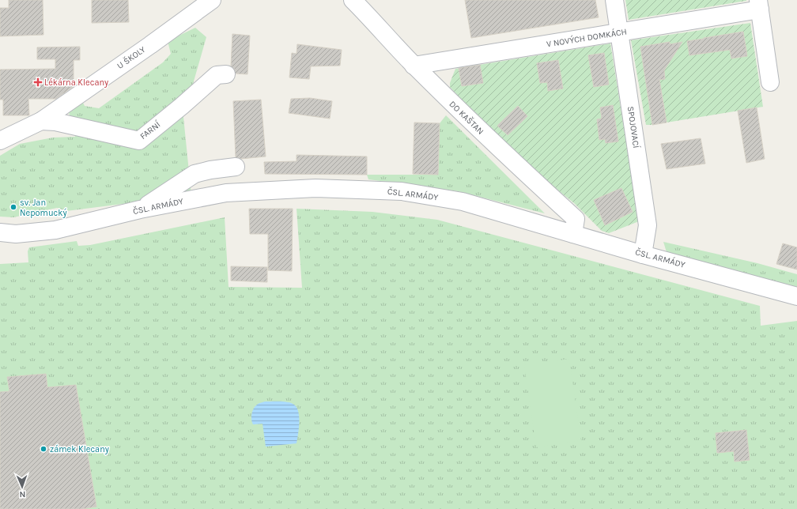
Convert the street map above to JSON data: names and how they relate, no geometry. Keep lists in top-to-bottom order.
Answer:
{
  "streets": {
    "street": [
      "V NOVÝCH DOMKÁCH",
      "U ŠKOLY",
      "DO KAŠTAN",
      "SPOJOVACÍ",
      "FARNÍ",
      "ČSL. ARMÁDY"
    ]
  },
  "crossings": [
    ["V NOVÝCH DOMKÁCH", "DO KAŠTAN"],
    ["V NOVÝCH DOMKÁCH", "SPOJOVACÍ"],
    ["U ŠKOLY", "FARNÍ"],
    ["DO KAŠTAN", "ČSL. ARMÁDY"],
    ["SPOJOVACÍ", "ČSL. ARMÁDY"]
  ],
  "places": {
    "health": ["Lékárna Klecany"],
    "other": ["sv. Jan Nepomucký", "zámek Klecany"]
  },
  "north": "bottom"
}
